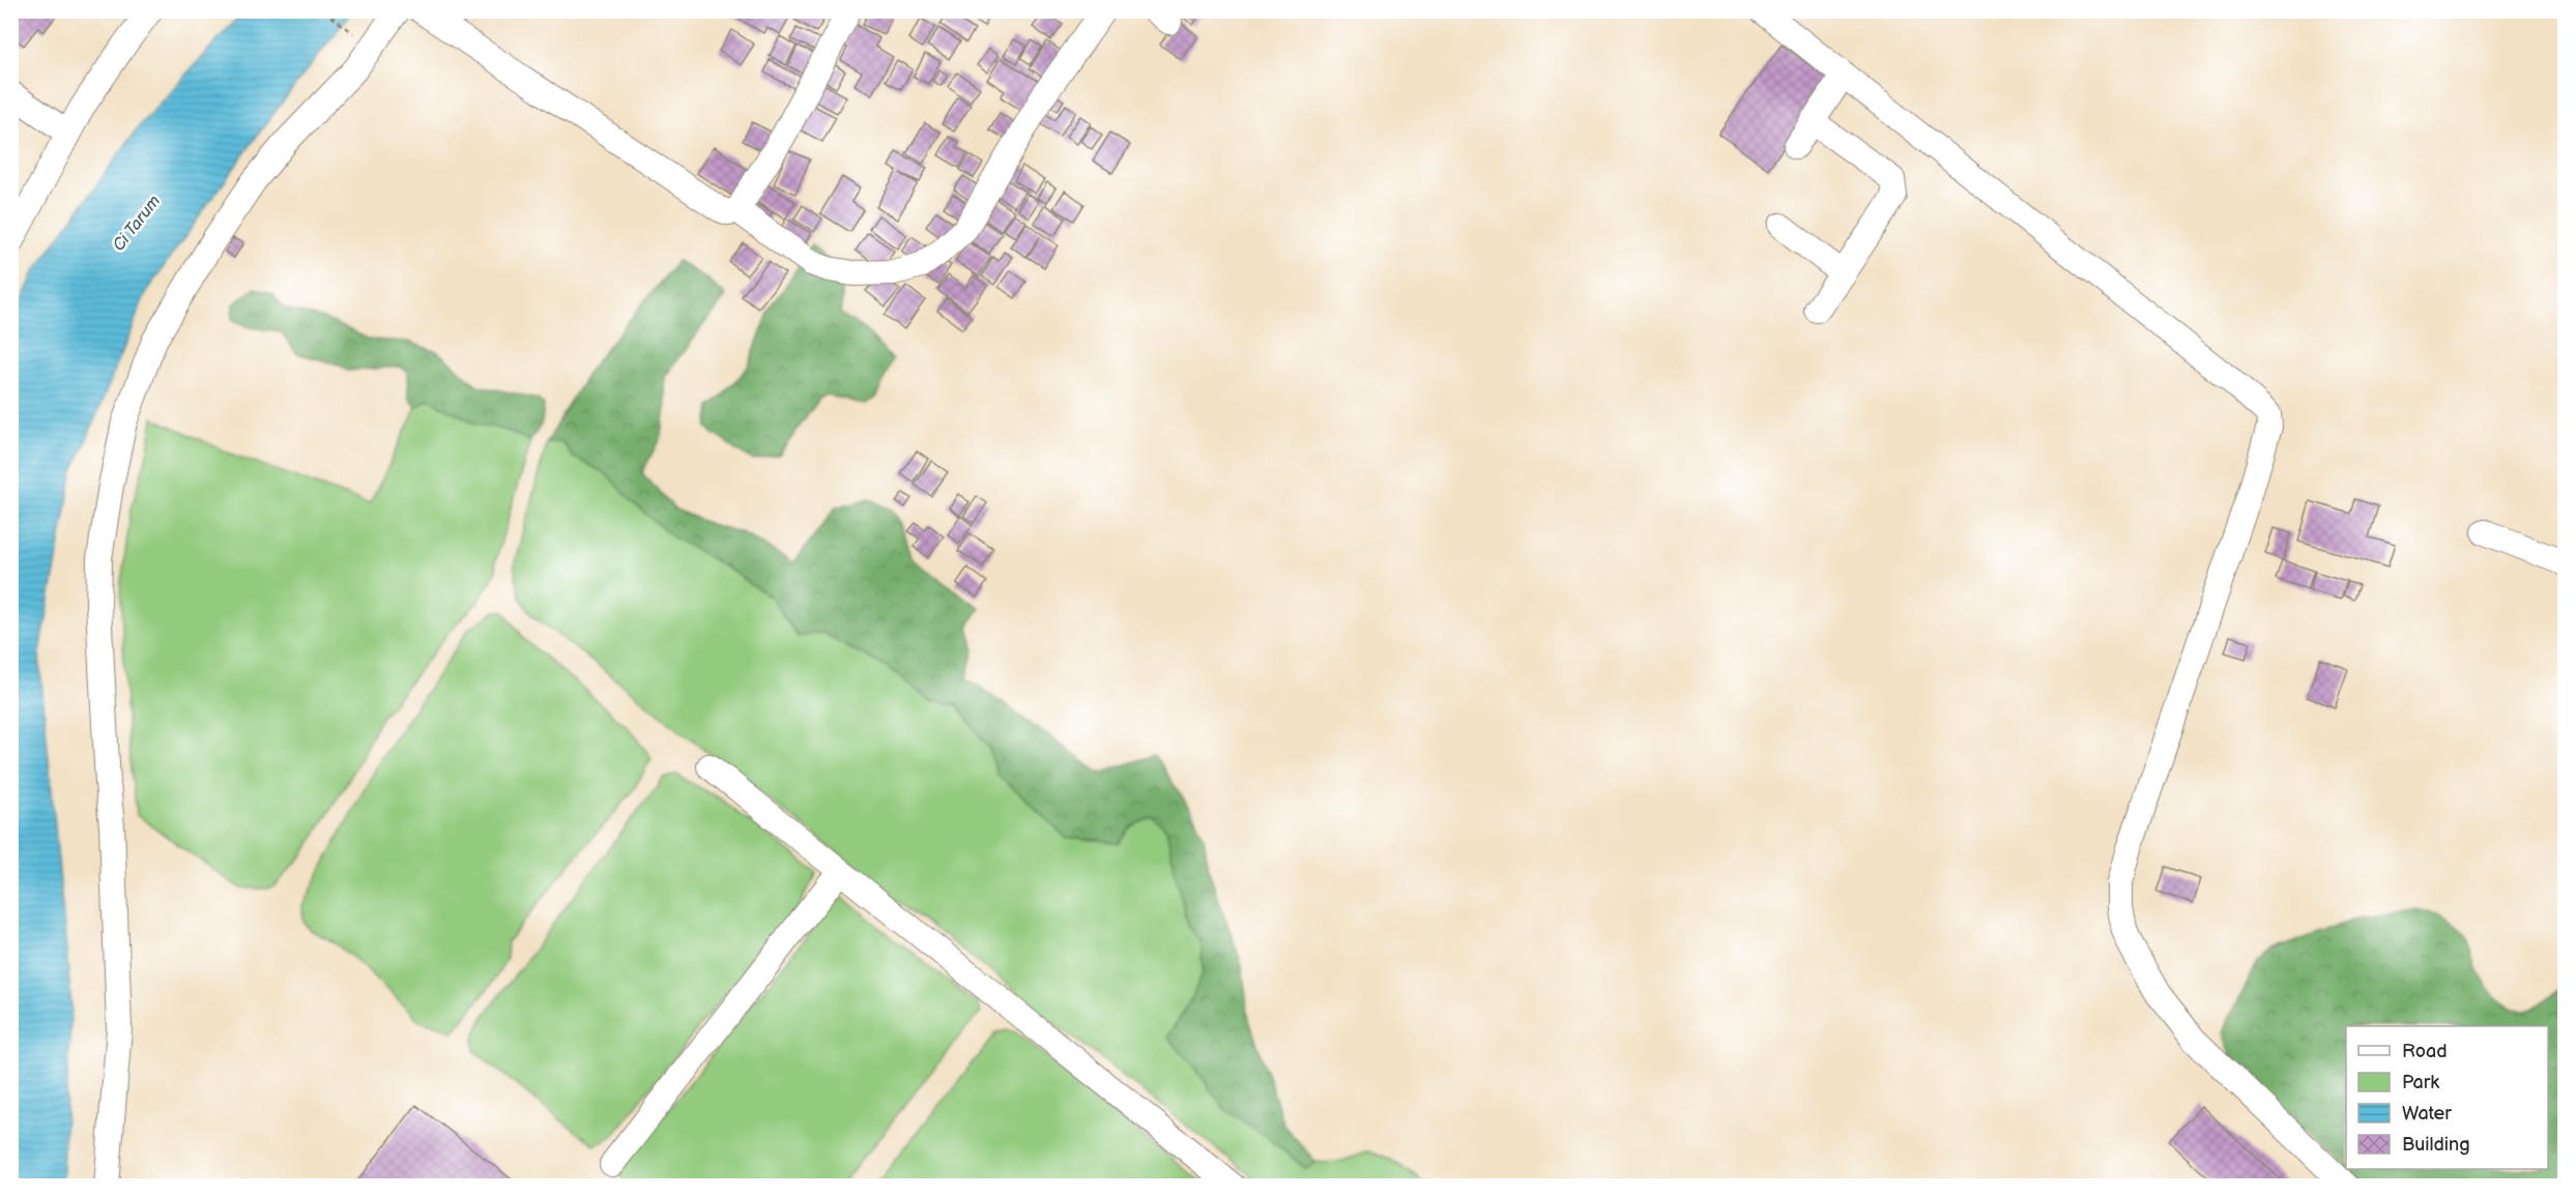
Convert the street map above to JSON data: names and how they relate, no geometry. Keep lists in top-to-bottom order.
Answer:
{
  "water": ["Ci Tarum"],
  "legend": [
    "Road",
    "Park",
    "Water",
    "Building"
  ]
}
